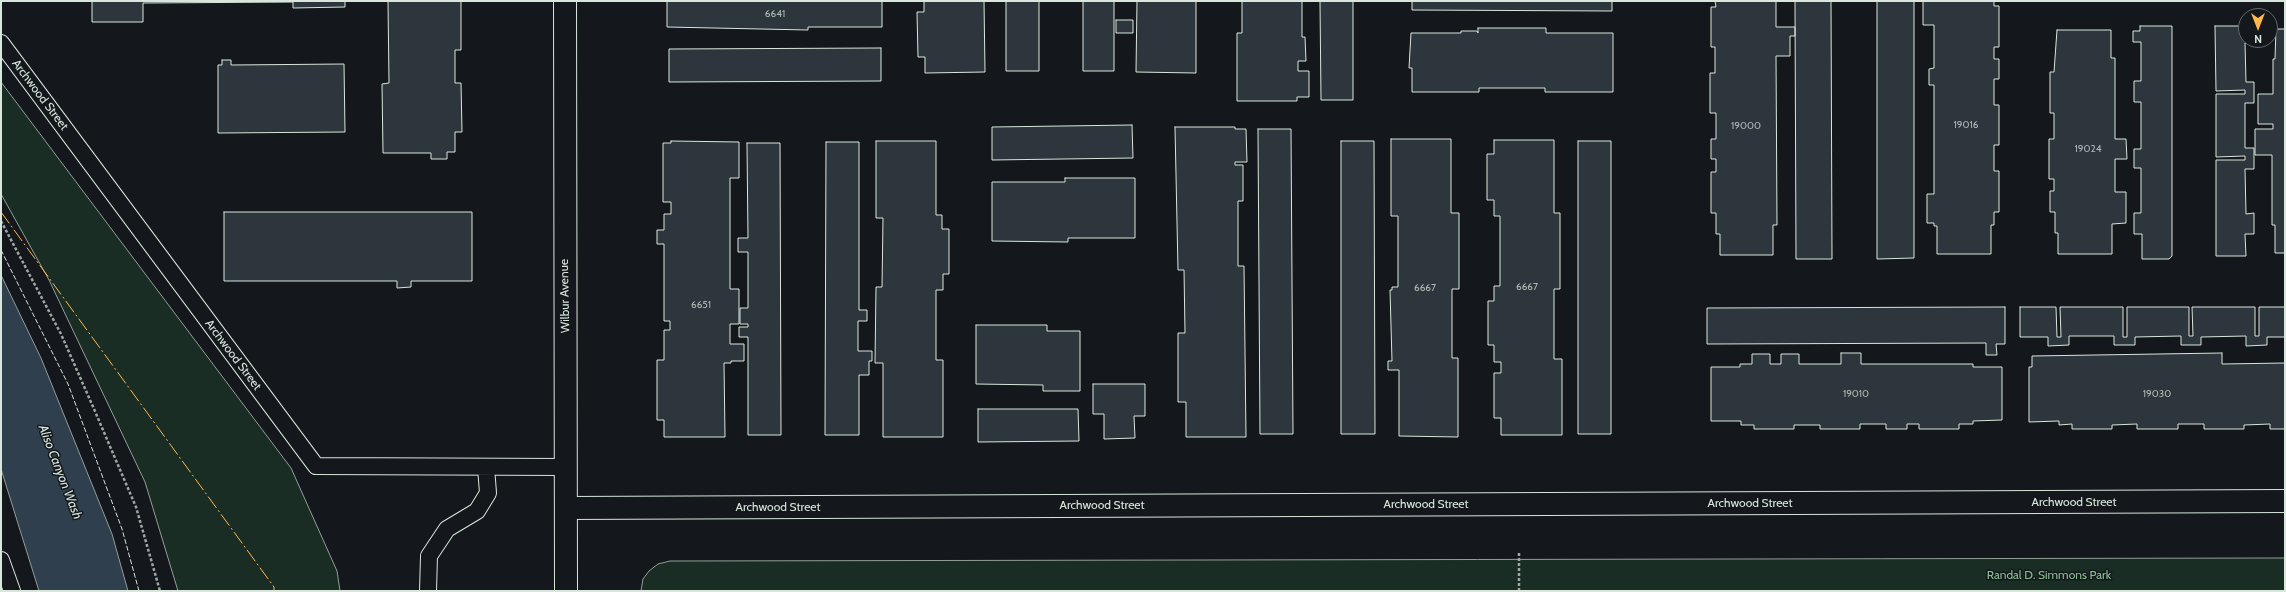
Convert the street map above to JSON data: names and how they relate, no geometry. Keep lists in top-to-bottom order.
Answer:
{
  "streets": {
    "street": ["Archwood Street", "Wilbur Avenue"]
  },
  "crossings": [
    ["Archwood Street", "Wilbur Avenue"]
  ],
  "water": ["Aliso Canyon Wash"],
  "parks": ["Randal D. Simmons Park"],
  "house_numbers": [
    "6641",
    "19016",
    "19000",
    "19024",
    "6667",
    "6667",
    "6651",
    "19010",
    "19030"
  ],
  "north": "bottom"
}
